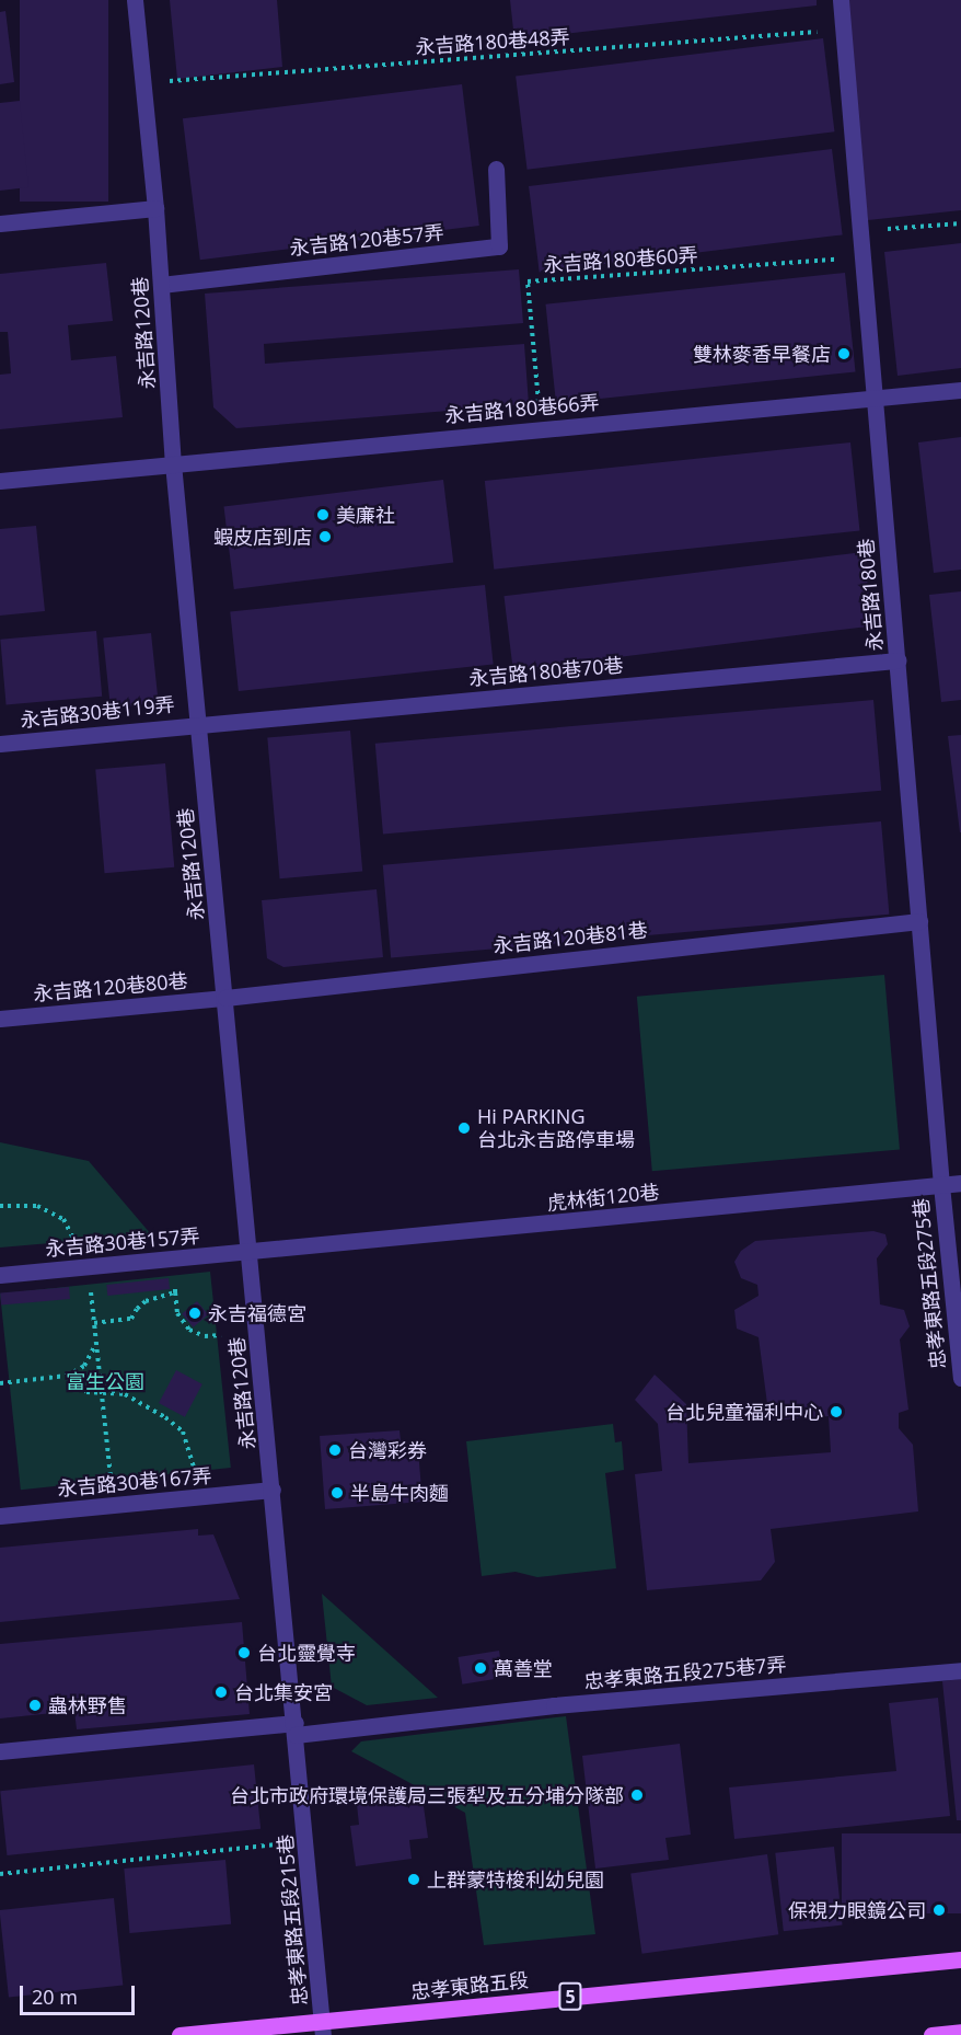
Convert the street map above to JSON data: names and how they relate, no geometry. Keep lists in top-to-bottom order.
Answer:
{
  "streets": {
    "main road": ["忠孝東路五段", "5"],
    "street": [
      "永吉路120巷57弄",
      "永吉路120巷",
      "永吉路180巷66弄",
      "永吉路180巷",
      "永吉路180巷70巷",
      "永吉路30巷119弄",
      "永吉路120巷81巷",
      "永吉路120巷80巷",
      "虎林街120巷",
      "永吉路30巷157弄",
      "忠孝東路五段275巷",
      "永吉路30巷167弄",
      "忠孝東路五段275巷7弄",
      "忠孝東路五段215巷"
    ],
    "path": ["永吉路180巷48弄", "永吉路180巷60弄"]
  },
  "crossings": [
    ["永吉路180巷48弄", "永吉路120巷"],
    ["永吉路180巷48弄", "永吉路180巷"],
    ["永吉路120巷57弄", "永吉路120巷"],
    ["永吉路180巷60弄", "永吉路180巷66弄"],
    ["永吉路180巷60弄", "永吉路180巷"],
    ["永吉路120巷", "永吉路180巷66弄"],
    ["永吉路120巷", "永吉路180巷70巷"],
    ["永吉路120巷", "永吉路30巷119弄"],
    ["永吉路120巷", "永吉路120巷81巷"],
    ["永吉路120巷", "永吉路120巷80巷"],
    ["永吉路120巷", "虎林街120巷"],
    ["永吉路120巷", "永吉路30巷157弄"],
    ["永吉路120巷", "永吉路30巷167弄"],
    ["永吉路120巷", "忠孝東路五段275巷7弄"],
    ["永吉路120巷", "忠孝東路五段215巷"],
    ["永吉路180巷66弄", "永吉路180巷"],
    ["永吉路180巷", "永吉路180巷70巷"],
    ["永吉路180巷", "永吉路120巷81巷"],
    ["永吉路180巷", "虎林街120巷"],
    ["永吉路180巷", "忠孝東路五段275巷"],
    ["永吉路180巷70巷", "永吉路30巷119弄"],
    ["永吉路120巷81巷", "永吉路120巷80巷"],
    ["虎林街120巷", "永吉路30巷157弄"],
    ["虎林街120巷", "忠孝東路五段275巷"],
    ["忠孝東路五段275巷7弄", "忠孝東路五段215巷"],
    ["忠孝東路五段215巷", "忠孝東路五段"]
  ],
  "parks": ["富生公園"],
  "places": [
    "雙林麥香早餐店",
    "美廉社",
    "蝦皮店到店",
    "Hi PARKING 台北永吉路停車場",
    "永吉福德宮",
    "台北兒童福利中心",
    "台灣彩券",
    "半島牛肉麵",
    "台北靈覺寺",
    "萬善堂",
    "台北集安宮",
    "蟲林野售",
    "台北市政府環境保護局三張犁及五分埔分隊部",
    "上群蒙特梭利幼兒園",
    "保視力眼鏡公司"
  ],
  "scale_bar": "20 m"
}
